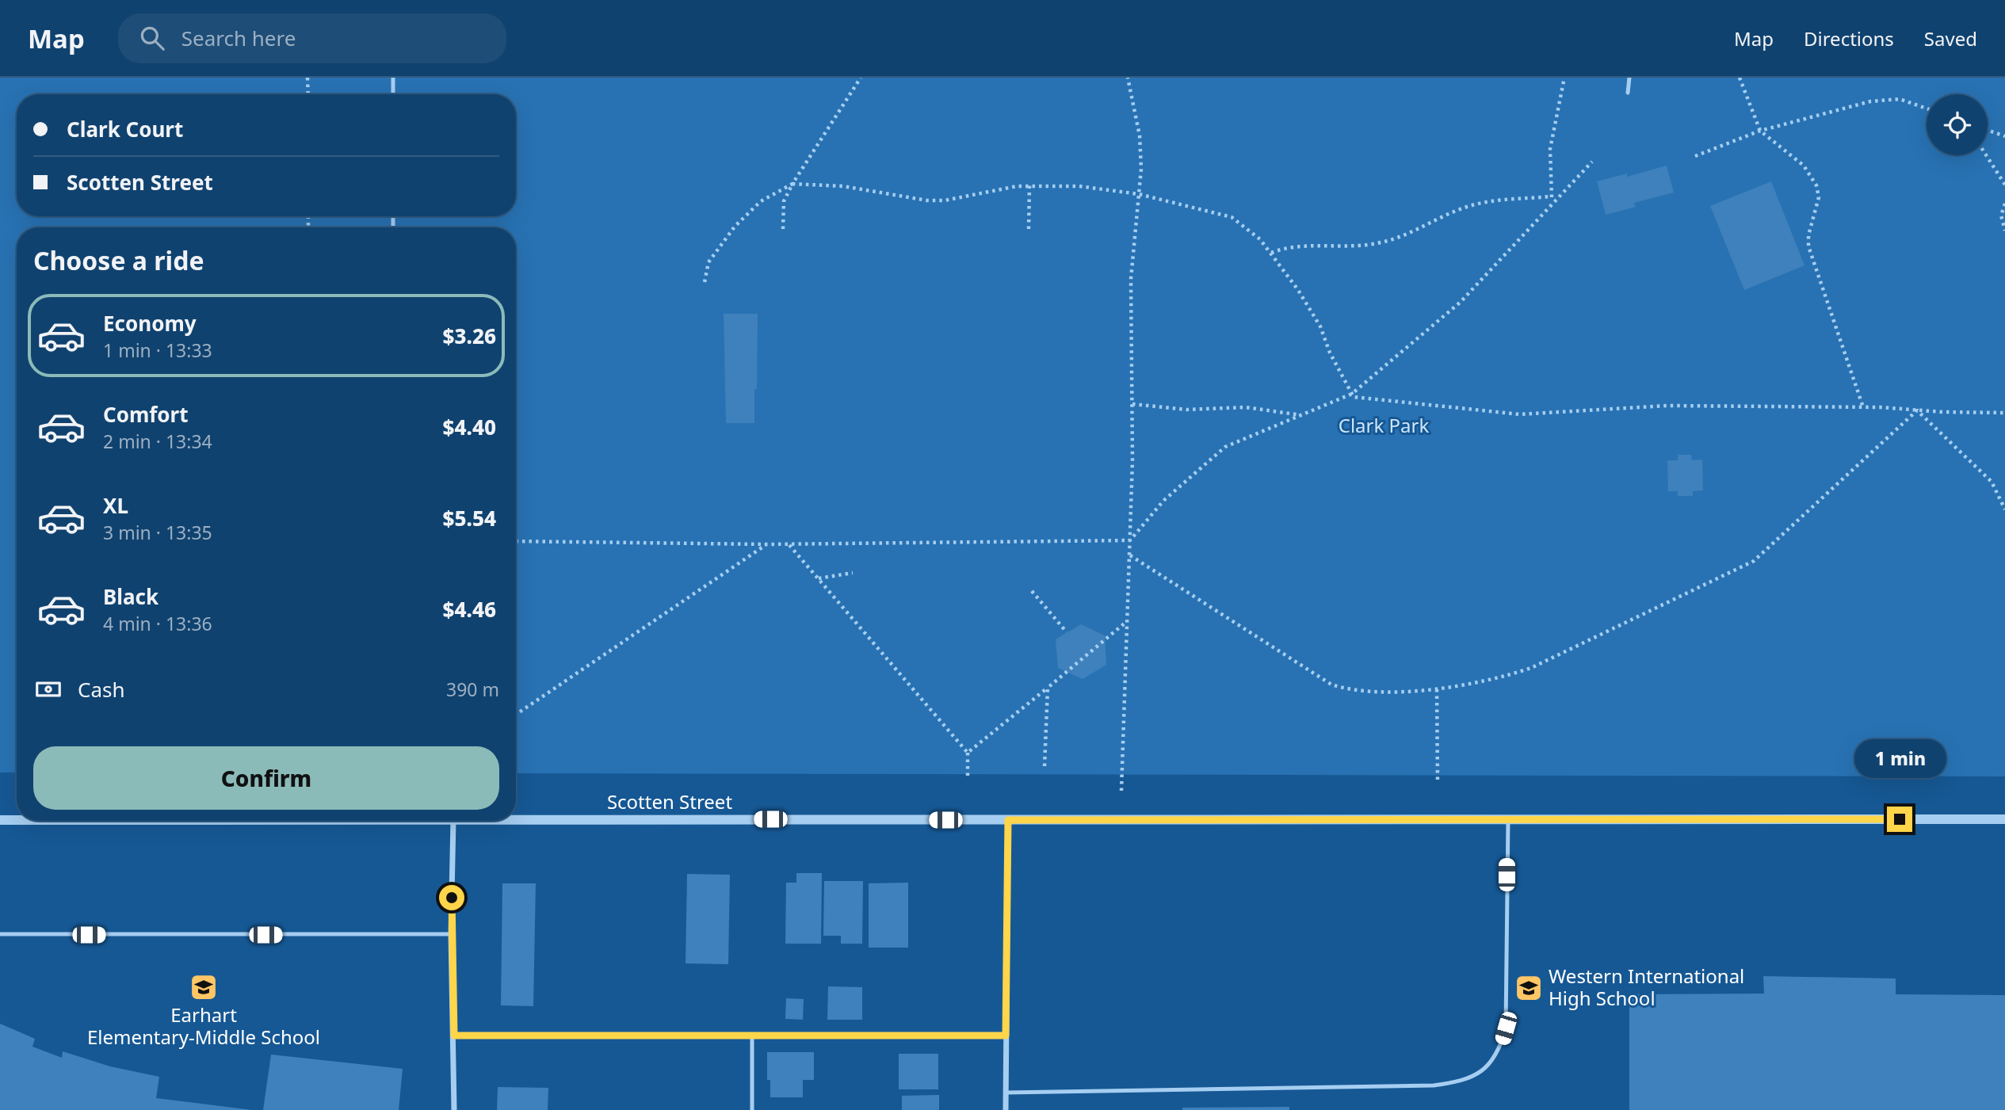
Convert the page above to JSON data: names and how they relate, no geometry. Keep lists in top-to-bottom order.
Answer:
{
  "streets": {
    "street": ["Scotten Street"]
  },
  "parks": ["Clark Park"],
  "places": {
    "school or university": ["Earhart Elementary-Middle School", "Western International High School"]
  },
  "page": {
    "header": "Map",
    "search": "Search here",
    "nav": ["Map", "Directions", "Saved"],
    "banner": ["Clark Court", "Scotten Street"],
    "heading": "Choose a ride",
    "list": [
      {
        "name": "Economy",
        "note": "1 min · 13:33",
        "value": "$3.26"
      },
      {
        "name": "Comfort",
        "note": "2 min · 13:34",
        "value": "$4.40"
      },
      {
        "name": "XL",
        "note": "3 min · 13:35",
        "value": "$5.54"
      },
      {
        "name": "Black",
        "note": "4 min · 13:36",
        "value": "$4.46"
      }
    ],
    "pay": ["Cash", "390 m"],
    "buttons": "Confirm",
    "bubble": "1 min"
  }
}
